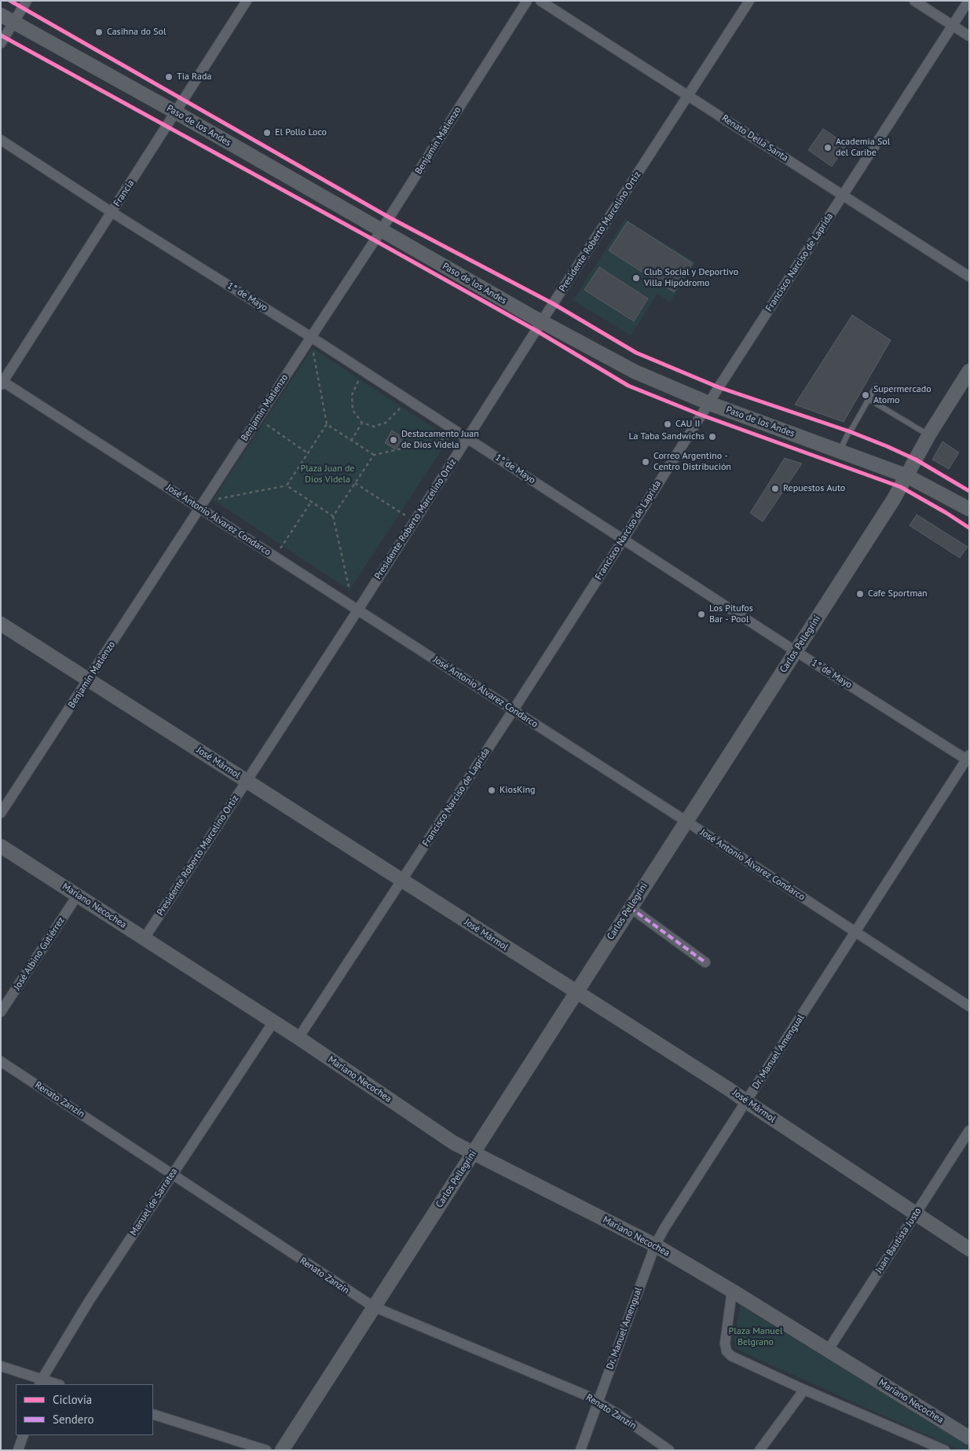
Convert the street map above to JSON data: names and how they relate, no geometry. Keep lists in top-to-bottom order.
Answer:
{
  "streets": {
    "street": [
      "Paso de los Andes",
      "Renato Della Santa",
      "Benjamín Matienzo",
      "Francia",
      "Presidente Roberto Marcelino Ortiz",
      "Francisco Narciso de Laprida",
      "1° de Mayo",
      "José Antonio Álvarez Condarco",
      "Carlos Pellegrini",
      "José Mármol",
      "Mariano Necochea",
      "José Albino Gutiérrez",
      "Dr. Manuel Amengual",
      "Renato Zanzín",
      "Manuel de Sarratea",
      "Juan Bautista Justo"
    ]
  },
  "crossings": [
    ["Paso de los Andes", "Benjamín Matienzo"],
    ["Paso de los Andes", "Francia"],
    ["Paso de los Andes", "Presidente Roberto Marcelino Ortiz"],
    ["Paso de los Andes", "Francisco Narciso de Laprida"],
    ["Paso de los Andes", "Carlos Pellegrini"],
    ["Renato Della Santa", "Presidente Roberto Marcelino Ortiz"],
    ["Renato Della Santa", "Francisco Narciso de Laprida"],
    ["Benjamín Matienzo", "1° de Mayo"],
    ["Benjamín Matienzo", "José Antonio Álvarez Condarco"],
    ["Benjamín Matienzo", "José Mármol"],
    ["Francia", "1° de Mayo"],
    ["Francia", "José Antonio Álvarez Condarco"],
    ["Presidente Roberto Marcelino Ortiz", "1° de Mayo"],
    ["Presidente Roberto Marcelino Ortiz", "José Antonio Álvarez Condarco"],
    ["Presidente Roberto Marcelino Ortiz", "José Mármol"],
    ["Presidente Roberto Marcelino Ortiz", "Mariano Necochea"],
    ["Francisco Narciso de Laprida", "1° de Mayo"],
    ["Francisco Narciso de Laprida", "José Antonio Álvarez Condarco"],
    ["Francisco Narciso de Laprida", "José Mármol"],
    ["Francisco Narciso de Laprida", "Mariano Necochea"],
    ["1° de Mayo", "Carlos Pellegrini"],
    ["1° de Mayo", "Dr. Manuel Amengual"],
    ["José Antonio Álvarez Condarco", "Carlos Pellegrini"],
    ["José Antonio Álvarez Condarco", "Dr. Manuel Amengual"],
    ["Carlos Pellegrini", "José Mármol"],
    ["Carlos Pellegrini", "Mariano Necochea"],
    ["Carlos Pellegrini", "Renato Zanzín"],
    ["José Mármol", "Dr. Manuel Amengual"],
    ["José Mármol", "Juan Bautista Justo"],
    ["Mariano Necochea", "José Albino Gutiérrez"],
    ["Mariano Necochea", "Dr. Manuel Amengual"],
    ["Mariano Necochea", "Manuel de Sarratea"],
    ["Mariano Necochea", "Juan Bautista Justo"],
    ["Dr. Manuel Amengual", "Renato Zanzín"],
    ["Renato Zanzín", "Manuel de Sarratea"]
  ],
  "parks": ["Plaza Juan de Dios Videla", "Plaza Manuel Belgrano"],
  "places": [
    "Casihna do Sol",
    "Tia Rada",
    "El Pollo Loco",
    "Academia Sol del Caribe",
    "Club Social y Deportivo Villa Hipódromo",
    "Supermercado Atomo",
    "CAU II",
    "La Taba Sandwichs",
    "Destacamento Juan de Dios Videla",
    "Correo Argentino - Centro Distribución",
    "Repuestos Auto",
    "Cafe Sportman",
    "Los Pitufos Bar - Pool",
    "KiosKing"
  ],
  "legend": ["Ciclovía", "Sendero"]
}
